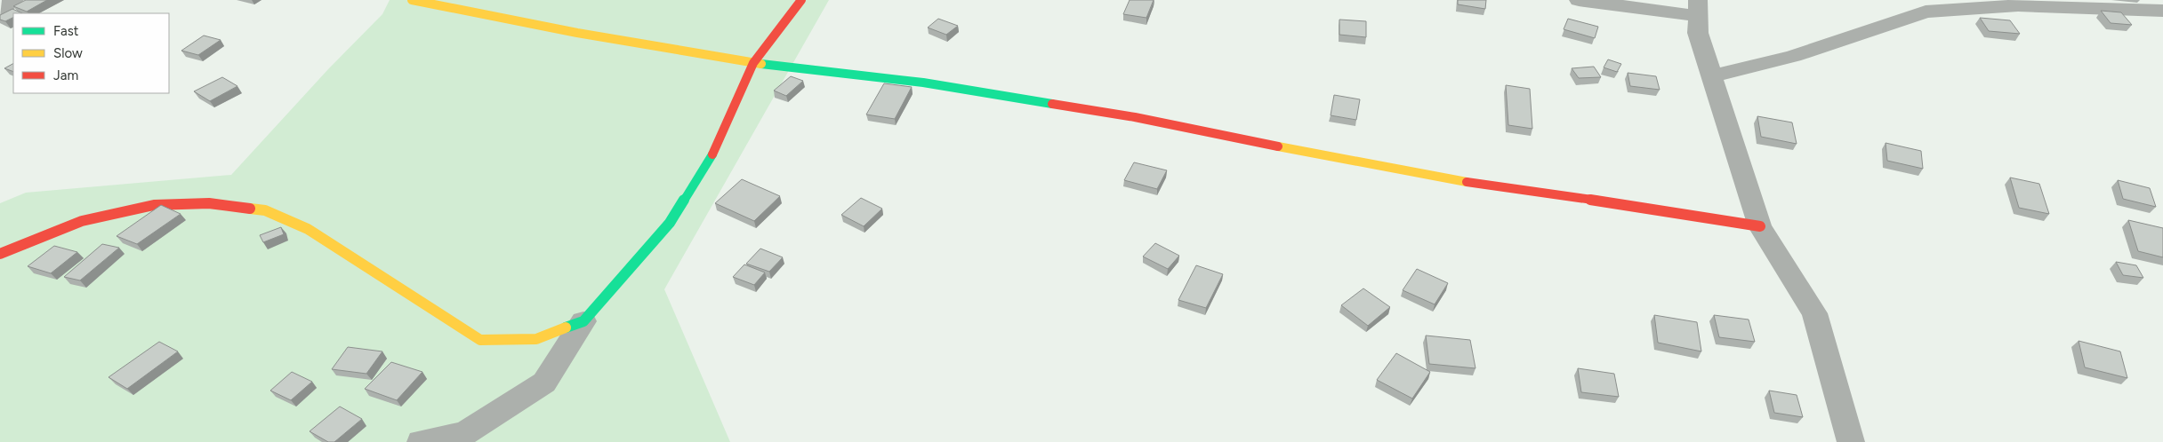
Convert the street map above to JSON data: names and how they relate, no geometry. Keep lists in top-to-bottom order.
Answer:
{
  "legend": ["Fast", "Slow", "Jam"]
}
